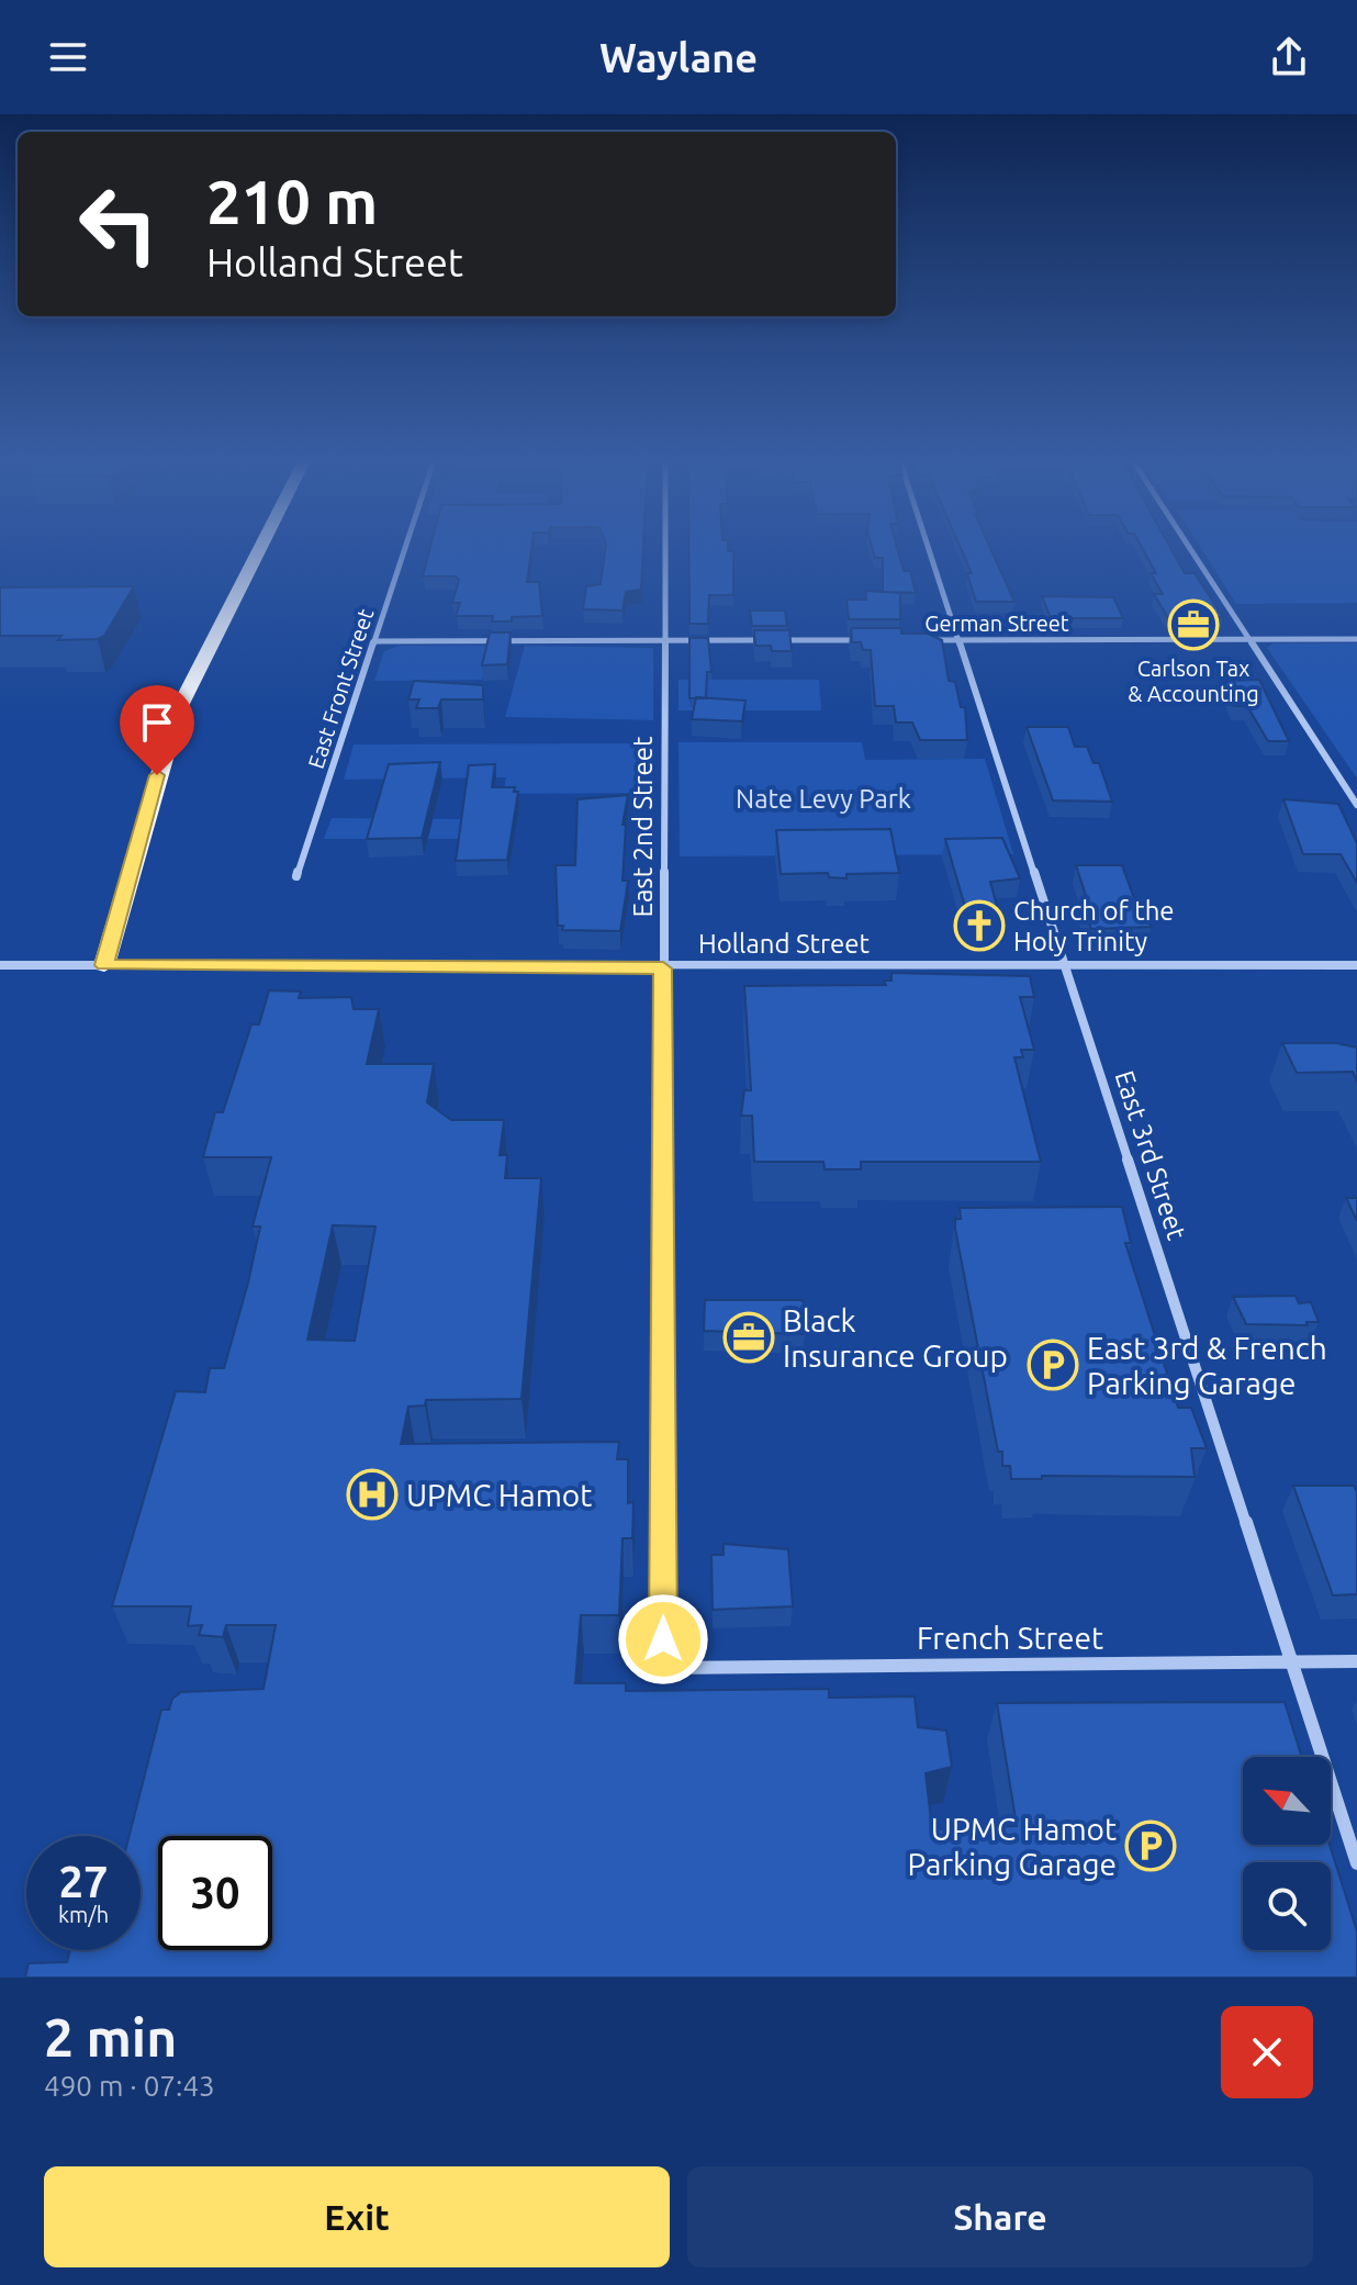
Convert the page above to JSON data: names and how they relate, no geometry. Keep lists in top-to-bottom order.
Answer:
{
  "streets": {
    "street": [
      "German Street",
      "East Front Street",
      "East 2nd Street",
      "Holland Street",
      "East 3rd Street",
      "French Street"
    ]
  },
  "crossings": [
    ["German Street", "East 3rd Street"],
    ["East 2nd Street", "Holland Street"],
    ["East 2nd Street", "French Street"],
    ["Holland Street", "East 3rd Street"],
    ["East 3rd Street", "French Street"]
  ],
  "parks": ["Nate Levy Park"],
  "places": {
    "office": ["Carlson Tax & Accounting", "Black Insurance Group"],
    "church": ["Church of the Holy Trinity"],
    "parking": ["East 3rd & French Parking Garage", "UPMC Hamot Parking Garage"],
    "hospital": ["UPMC Hamot"]
  },
  "north": "top left",
  "page": {
    "header": "Waylane",
    "turn": ["210 m", "Holland Street"],
    "speed": "27 km/h",
    "limit": "30",
    "heading": ["2 min", "490 m · 07:43"],
    "buttons": ["Exit", "Share"]
  }
}
